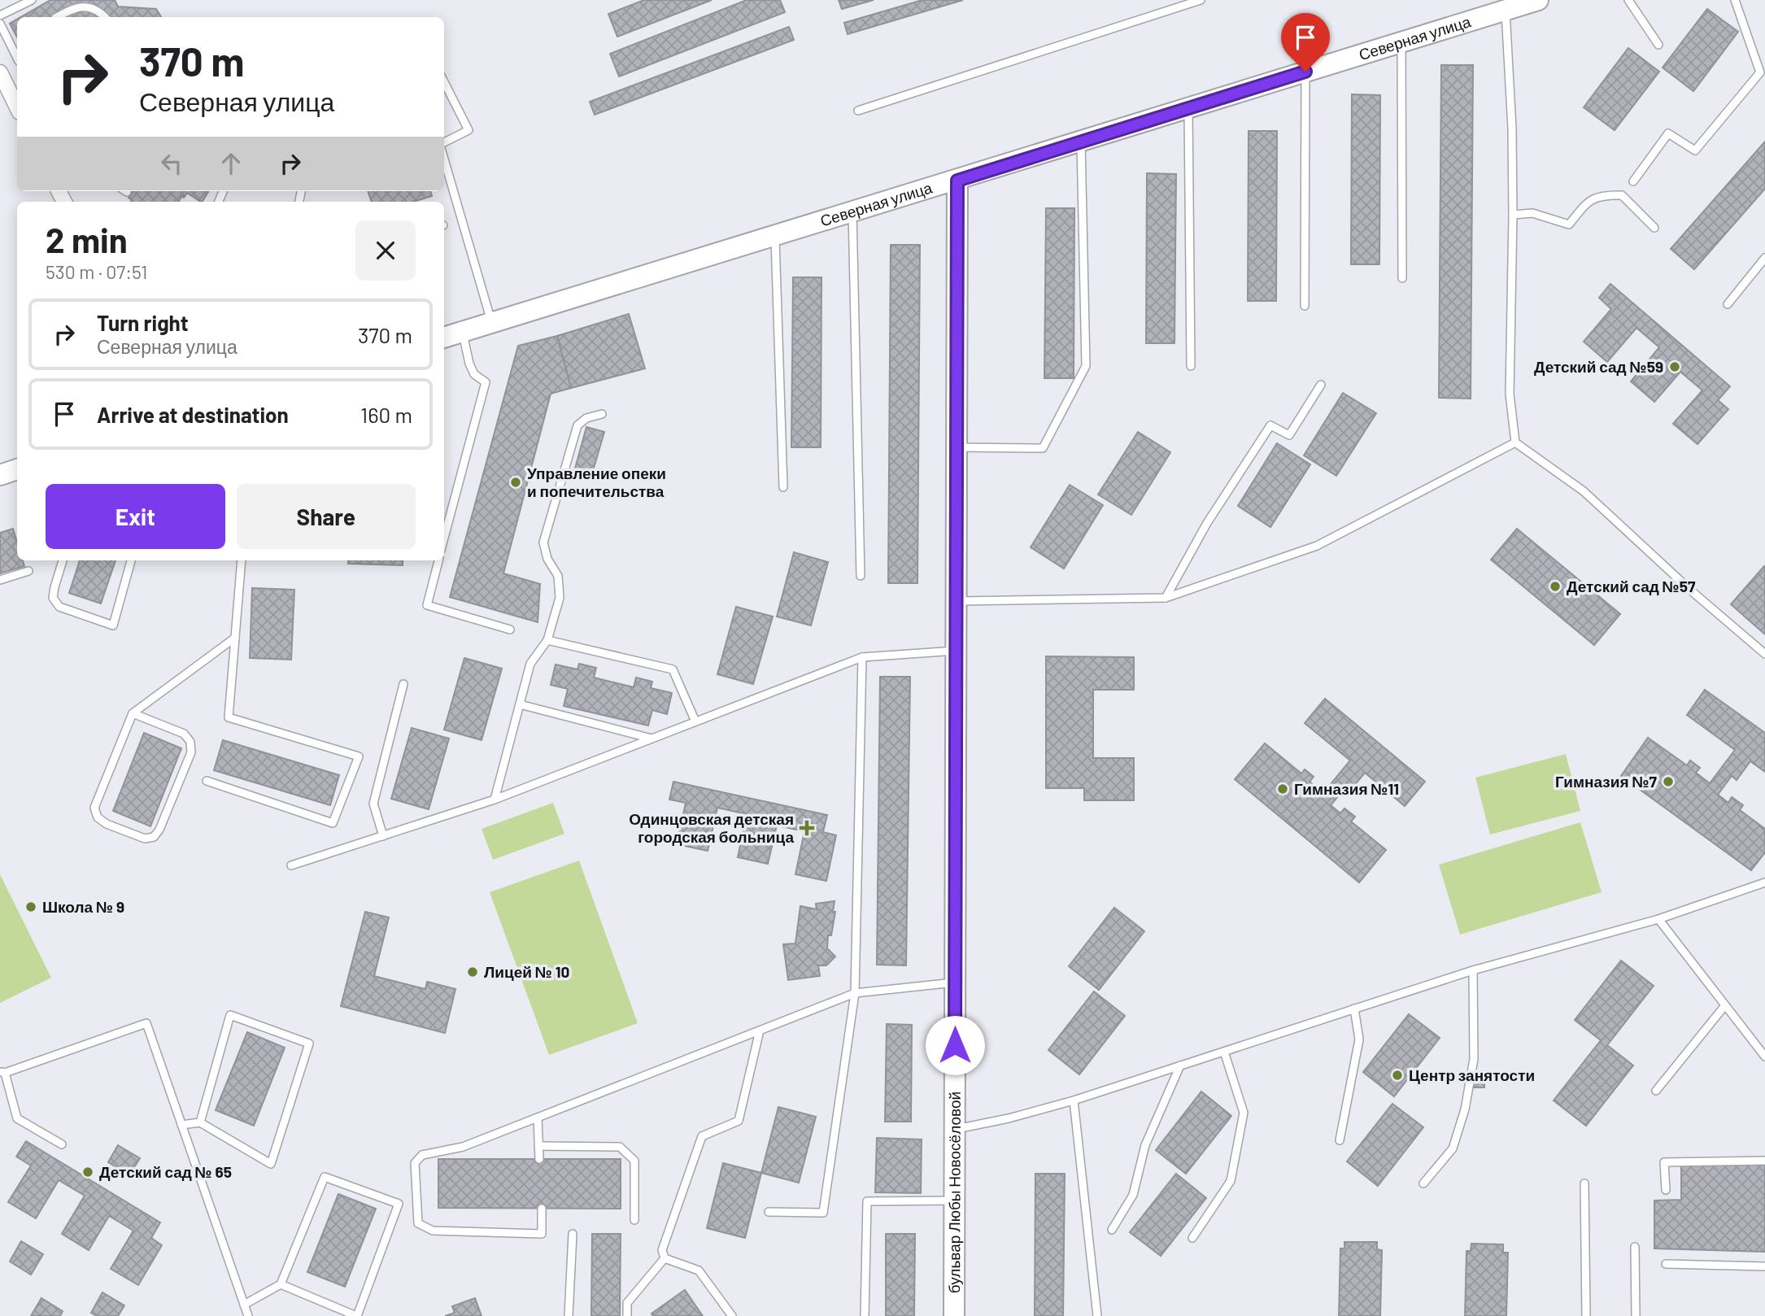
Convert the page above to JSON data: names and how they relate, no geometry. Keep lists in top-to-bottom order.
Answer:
{
  "streets": {
    "street": ["Северная улица", "бульвар Любы Новосёловой"]
  },
  "crossings": [
    ["Северная улица", "бульвар Любы Новосёловой"]
  ],
  "places": {
    "other": [
      "Детский сад №59",
      "Управление опеки и попечительства",
      "Детский сад №57",
      "Гимназия №7",
      "Гимназия №11",
      "Школа № 9",
      "Лицей № 10",
      "Центр занятости",
      "Детский сад № 65"
    ],
    "health": ["Одинцовская детская городская больница"]
  },
  "page": {
    "turn": ["370 m", "Северная улица"],
    "heading": ["2 min", "530 m · 07:51"],
    "list": [
      {
        "name": "Turn right",
        "note": "Северная улица",
        "value": "370 m"
      },
      {
        "name": "Arrive at destination",
        "value": "160 m"
      }
    ],
    "buttons": ["Exit", "Share"]
  }
}
